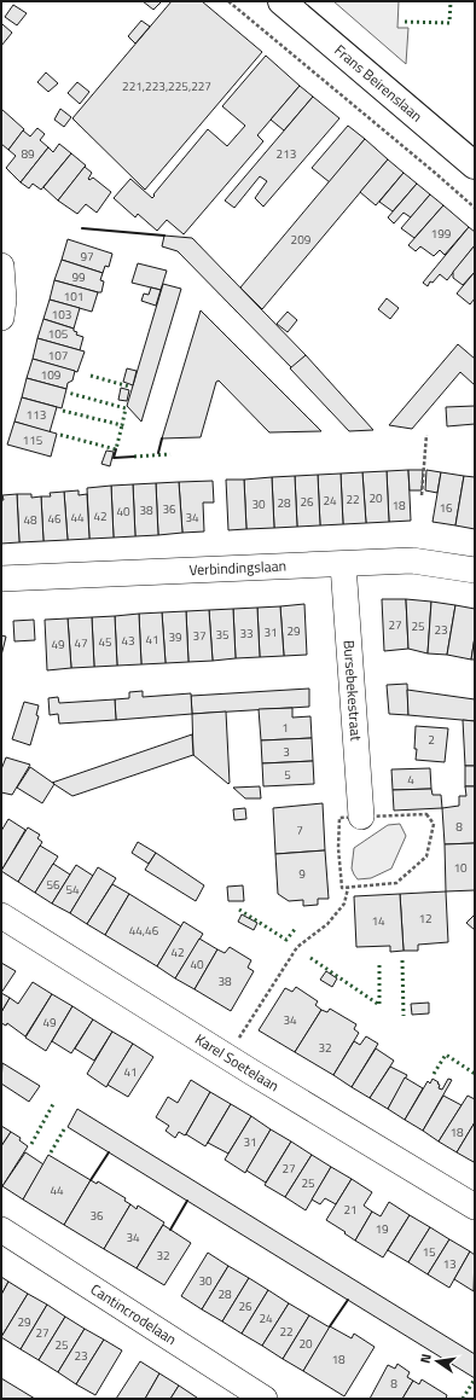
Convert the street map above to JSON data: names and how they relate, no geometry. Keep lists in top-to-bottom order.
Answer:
{
  "streets": {
    "main road": ["Frans Beirenslaan"],
    "street": [
      "Verbindingslaan",
      "Bursebekestraat",
      "Karel Soetelaan",
      "Cantincrodelaan"
    ]
  },
  "crossings": [
    ["Verbindingslaan", "Bursebekestraat"]
  ],
  "house_numbers": [
    "221,223,225,227",
    "89",
    "213",
    "199",
    "209",
    "97",
    "99",
    "101",
    "103",
    "105",
    "107",
    "109",
    "113",
    "115",
    "20",
    "22",
    "24",
    "26",
    "28",
    "30",
    "18",
    "16",
    "36",
    "38",
    "40",
    "42",
    "44",
    "34",
    "46",
    "48",
    "27",
    "25",
    "23",
    "29",
    "31",
    "33",
    "35",
    "37",
    "39",
    "41",
    "43",
    "45",
    "47",
    "49",
    "1",
    "2",
    "3",
    "5",
    "4",
    "8",
    "7",
    "10",
    "9",
    "56",
    "54",
    "12",
    "14",
    "44,46",
    "42",
    "40",
    "38",
    "34",
    "49",
    "32",
    "41",
    "18",
    "31",
    "27",
    "25",
    "44",
    "21",
    "36",
    "19",
    "34",
    "15",
    "32",
    "13",
    "30",
    "28",
    "26",
    "24",
    "29",
    "22",
    "27",
    "20",
    "25",
    "23",
    "18",
    "8"
  ],
  "north": "left"
}
